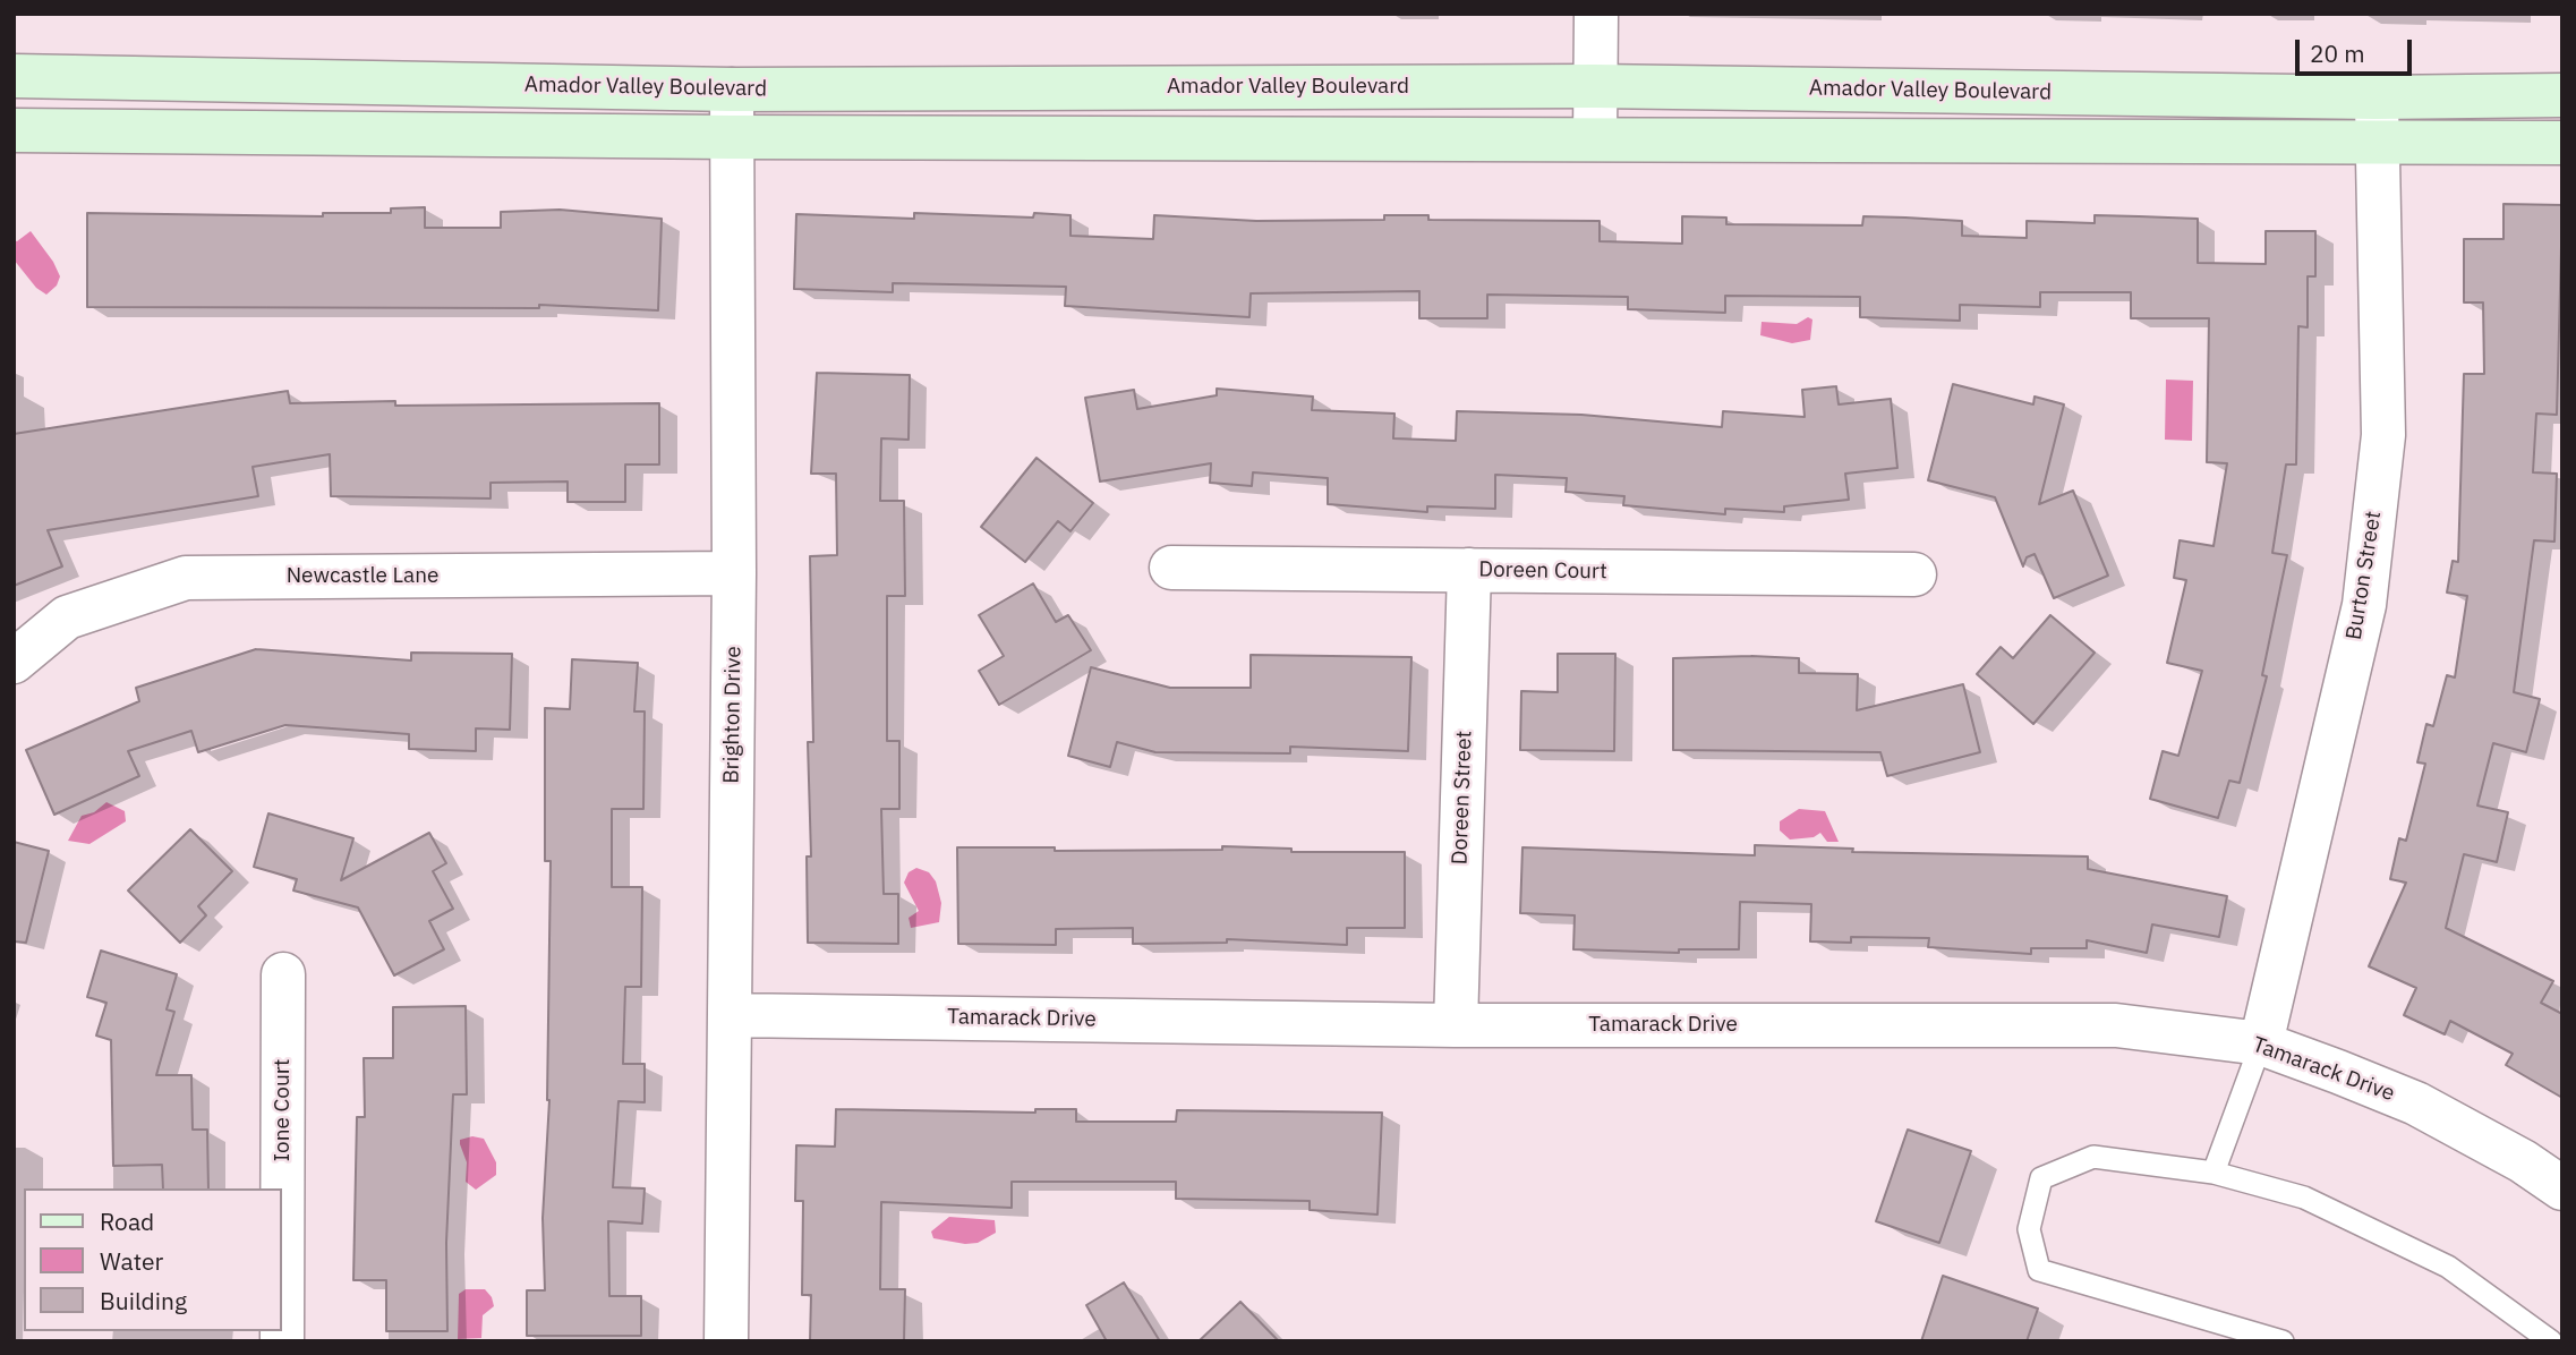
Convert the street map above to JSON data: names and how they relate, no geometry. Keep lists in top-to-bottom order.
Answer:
{
  "streets": {
    "street": [
      "Amador Valley Boulevard",
      "Doreen Court",
      "Burton Street",
      "Newcastle Lane",
      "Brighton Drive",
      "Doreen Street",
      "Tamarack Drive",
      "Ione Court"
    ]
  },
  "crossings": [
    ["Amador Valley Boulevard", "Burton Street"],
    ["Amador Valley Boulevard", "Brighton Drive"],
    ["Doreen Court", "Doreen Street"],
    ["Burton Street", "Tamarack Drive"],
    ["Newcastle Lane", "Brighton Drive"],
    ["Brighton Drive", "Tamarack Drive"],
    ["Doreen Street", "Tamarack Drive"]
  ],
  "legend": ["Road", "Water", "Building"],
  "scale_bar": "20 m"
}
